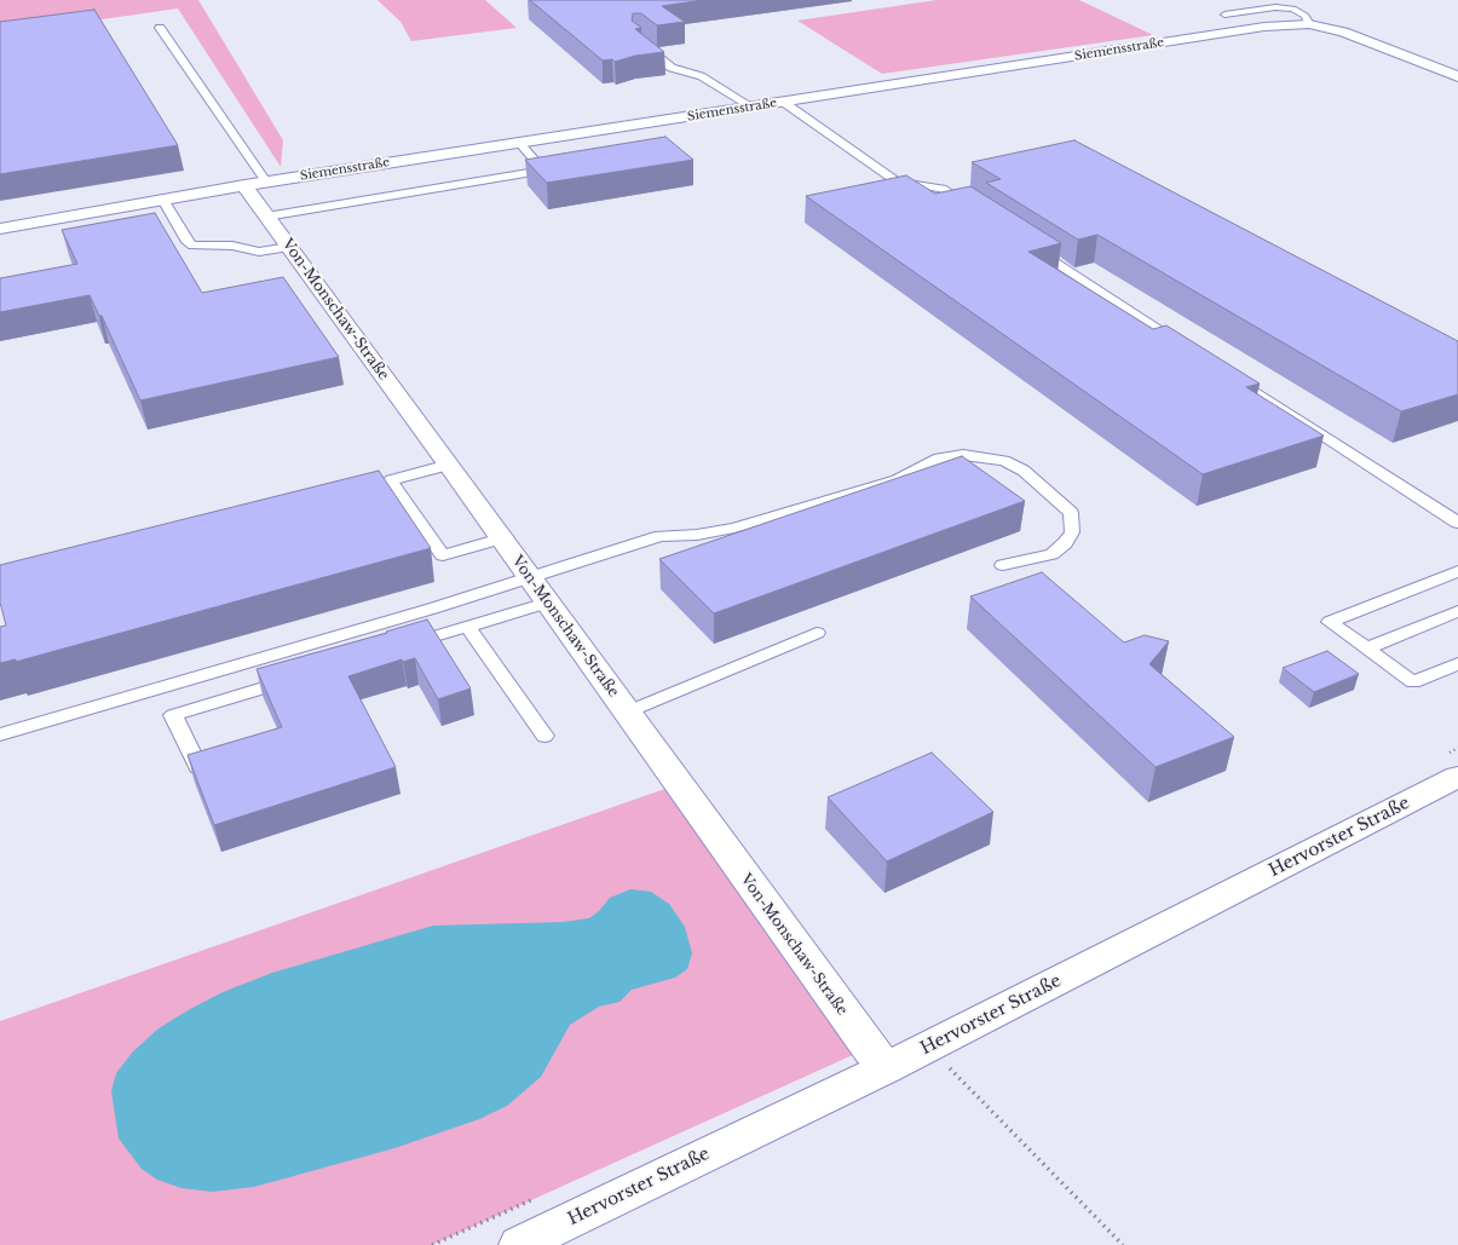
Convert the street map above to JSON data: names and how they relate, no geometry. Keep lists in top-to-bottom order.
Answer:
{
  "streets": {
    "street": ["Siemensstraße", "Von-Monschaw-Straße", "Hervorster Straße"]
  },
  "crossings": [
    ["Siemensstraße", "Von-Monschaw-Straße"],
    ["Von-Monschaw-Straße", "Hervorster Straße"]
  ]
}
